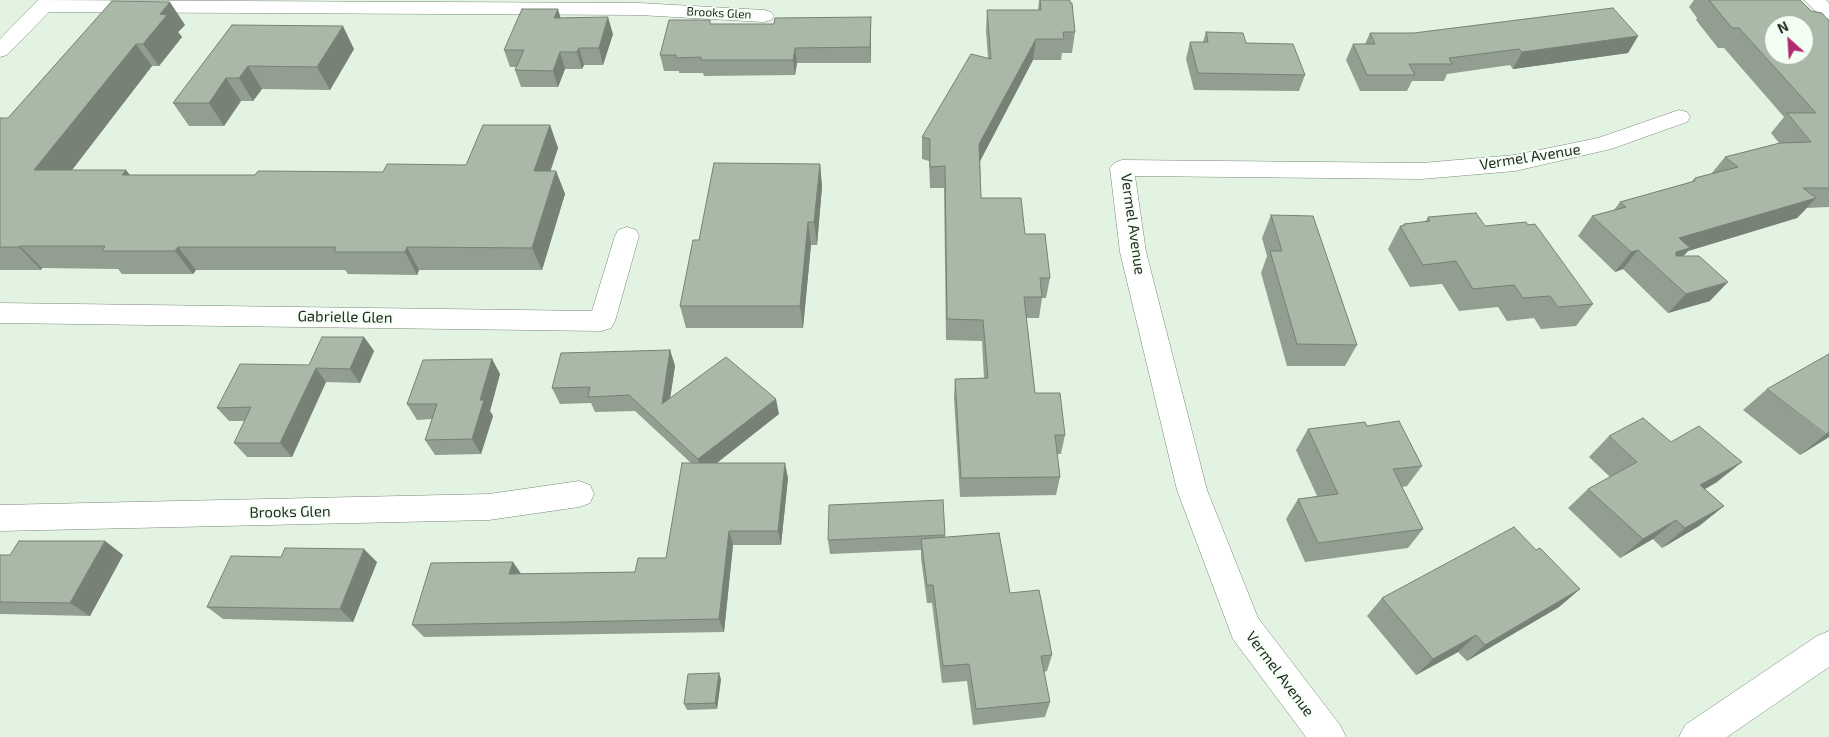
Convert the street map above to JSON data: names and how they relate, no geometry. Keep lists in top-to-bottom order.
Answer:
{
  "streets": {
    "street": ["Brooks Glen", "Vermel Avenue", "Gabrielle Glen"]
  },
  "north": "top left"
}
